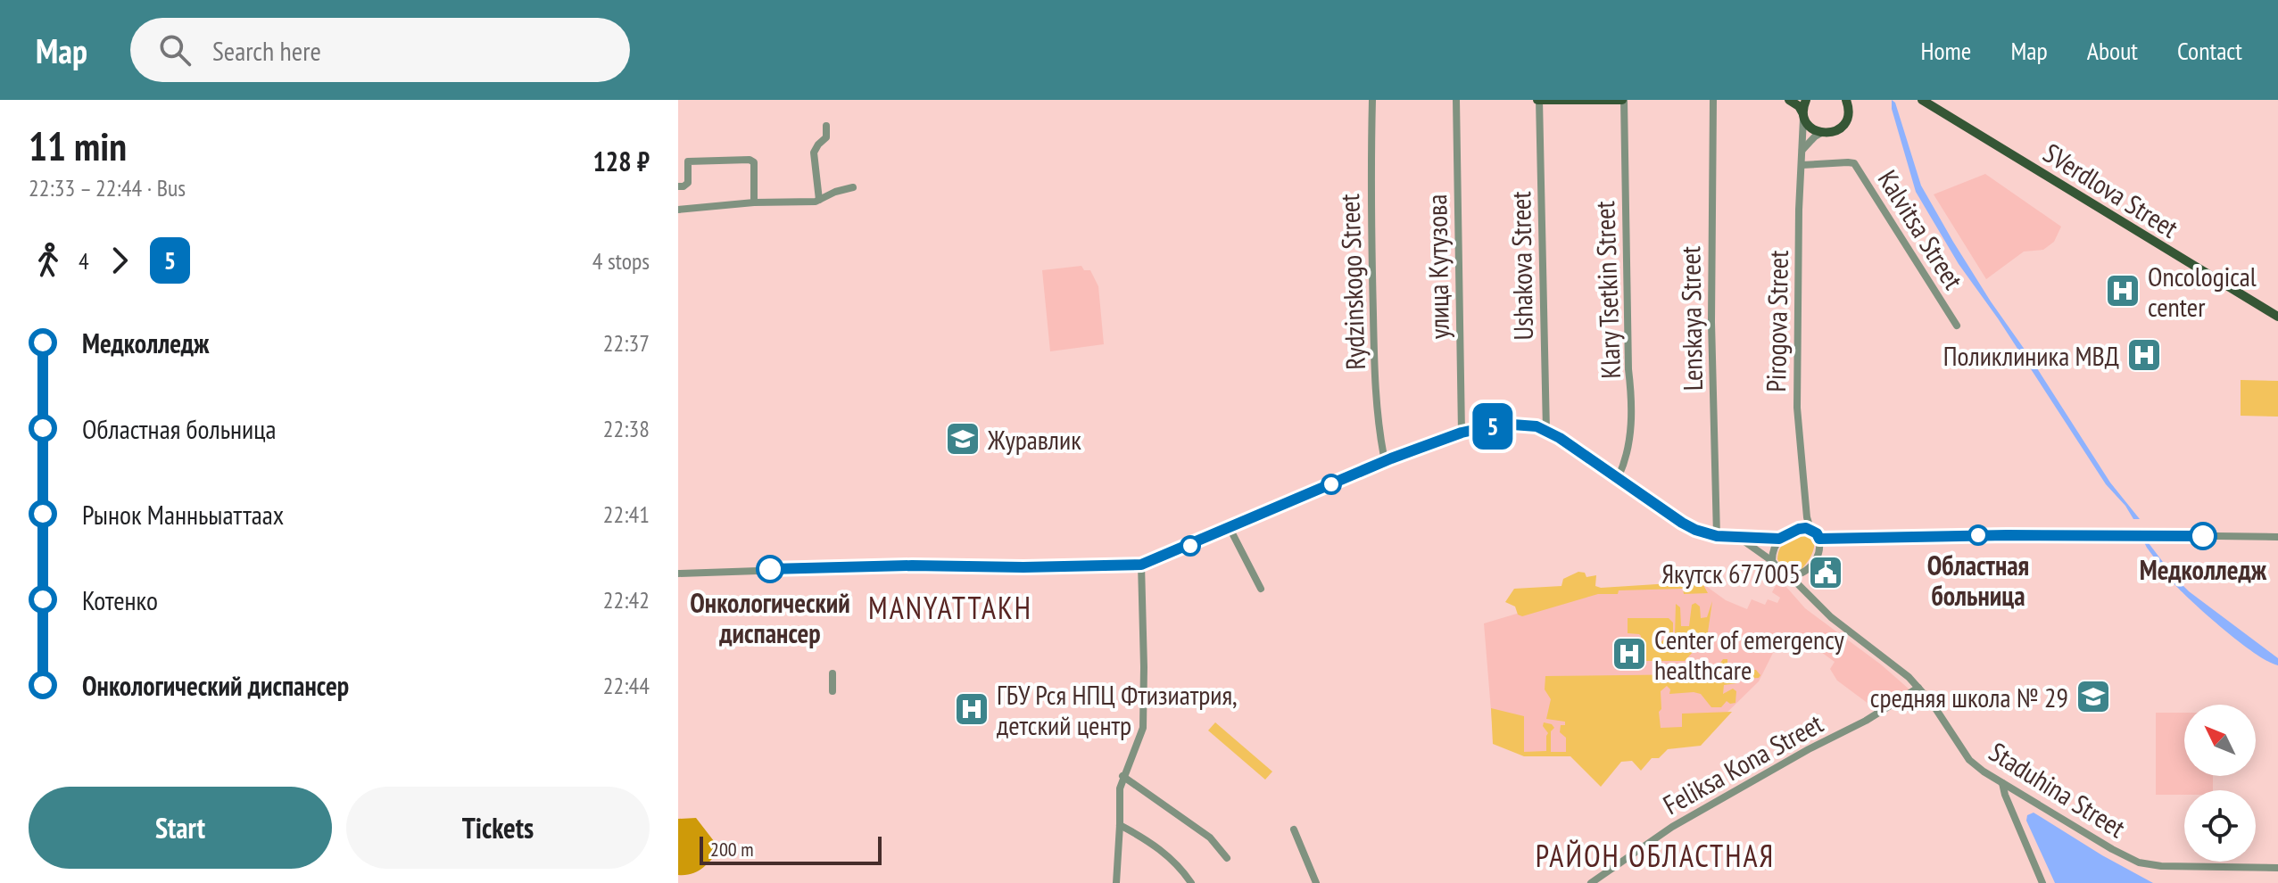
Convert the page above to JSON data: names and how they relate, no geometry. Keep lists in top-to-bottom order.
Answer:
{
  "streets": {
    "main road": ["SVerdlova Street"],
    "street": [
      "Kalvitsa Street",
      "Ushakova Street",
      "улица Кутузова",
      "Rydzinskogo Street",
      "Klary Tsetkin Street",
      "Lenskaya Street",
      "Pirogova Street",
      "Feliksa Kona Street",
      "Staduhina Street"
    ]
  },
  "crossings": [
    ["Kalvitsa Street", "Pirogova Street"],
    ["Pirogova Street", "Staduhina Street"],
    ["Feliksa Kona Street", "Staduhina Street"]
  ],
  "districts": ["MANYATTAKH", "РАЙОН ОБЛАСТНАЯ"],
  "places": {
    "hospital": [
      "Oncological center",
      "Поликлиника МВД",
      "Center of emergency healthcare",
      "ГБУ Рся НПЦ Фтизиатрия, детский центр"
    ],
    "school or university": ["Журавлик", "средняя школа № 29"],
    "other": ["Областная больница", "Медколледж", "Онкологический диспансер"],
    "public building": ["Якутск 677005"]
  },
  "lines": ["bus line 5"],
  "scale_bar": "200 m",
  "north": "top left",
  "page": {
    "header": "Map",
    "search": "Search here",
    "nav": [
      "Home",
      "Map",
      "About",
      "Contact"
    ],
    "heading": ["11 min", "22:33 – 22:44 · Bus", "128 ₽"],
    "on_map": "5",
    "legs": ["4", "5", "4 stops"],
    "list": [
      {
        "name": "Медколледж",
        "value": "22:37"
      },
      {
        "name": "Областная больница",
        "value": "22:38"
      },
      {
        "name": "Рынок Манньыаттаах",
        "value": "22:41"
      },
      {
        "name": "Котенко",
        "value": "22:42"
      },
      {
        "name": "Онкологический диспансер",
        "value": "22:44"
      }
    ],
    "buttons": ["Start", "Tickets"],
    "scale": "200 m"
  }
}
